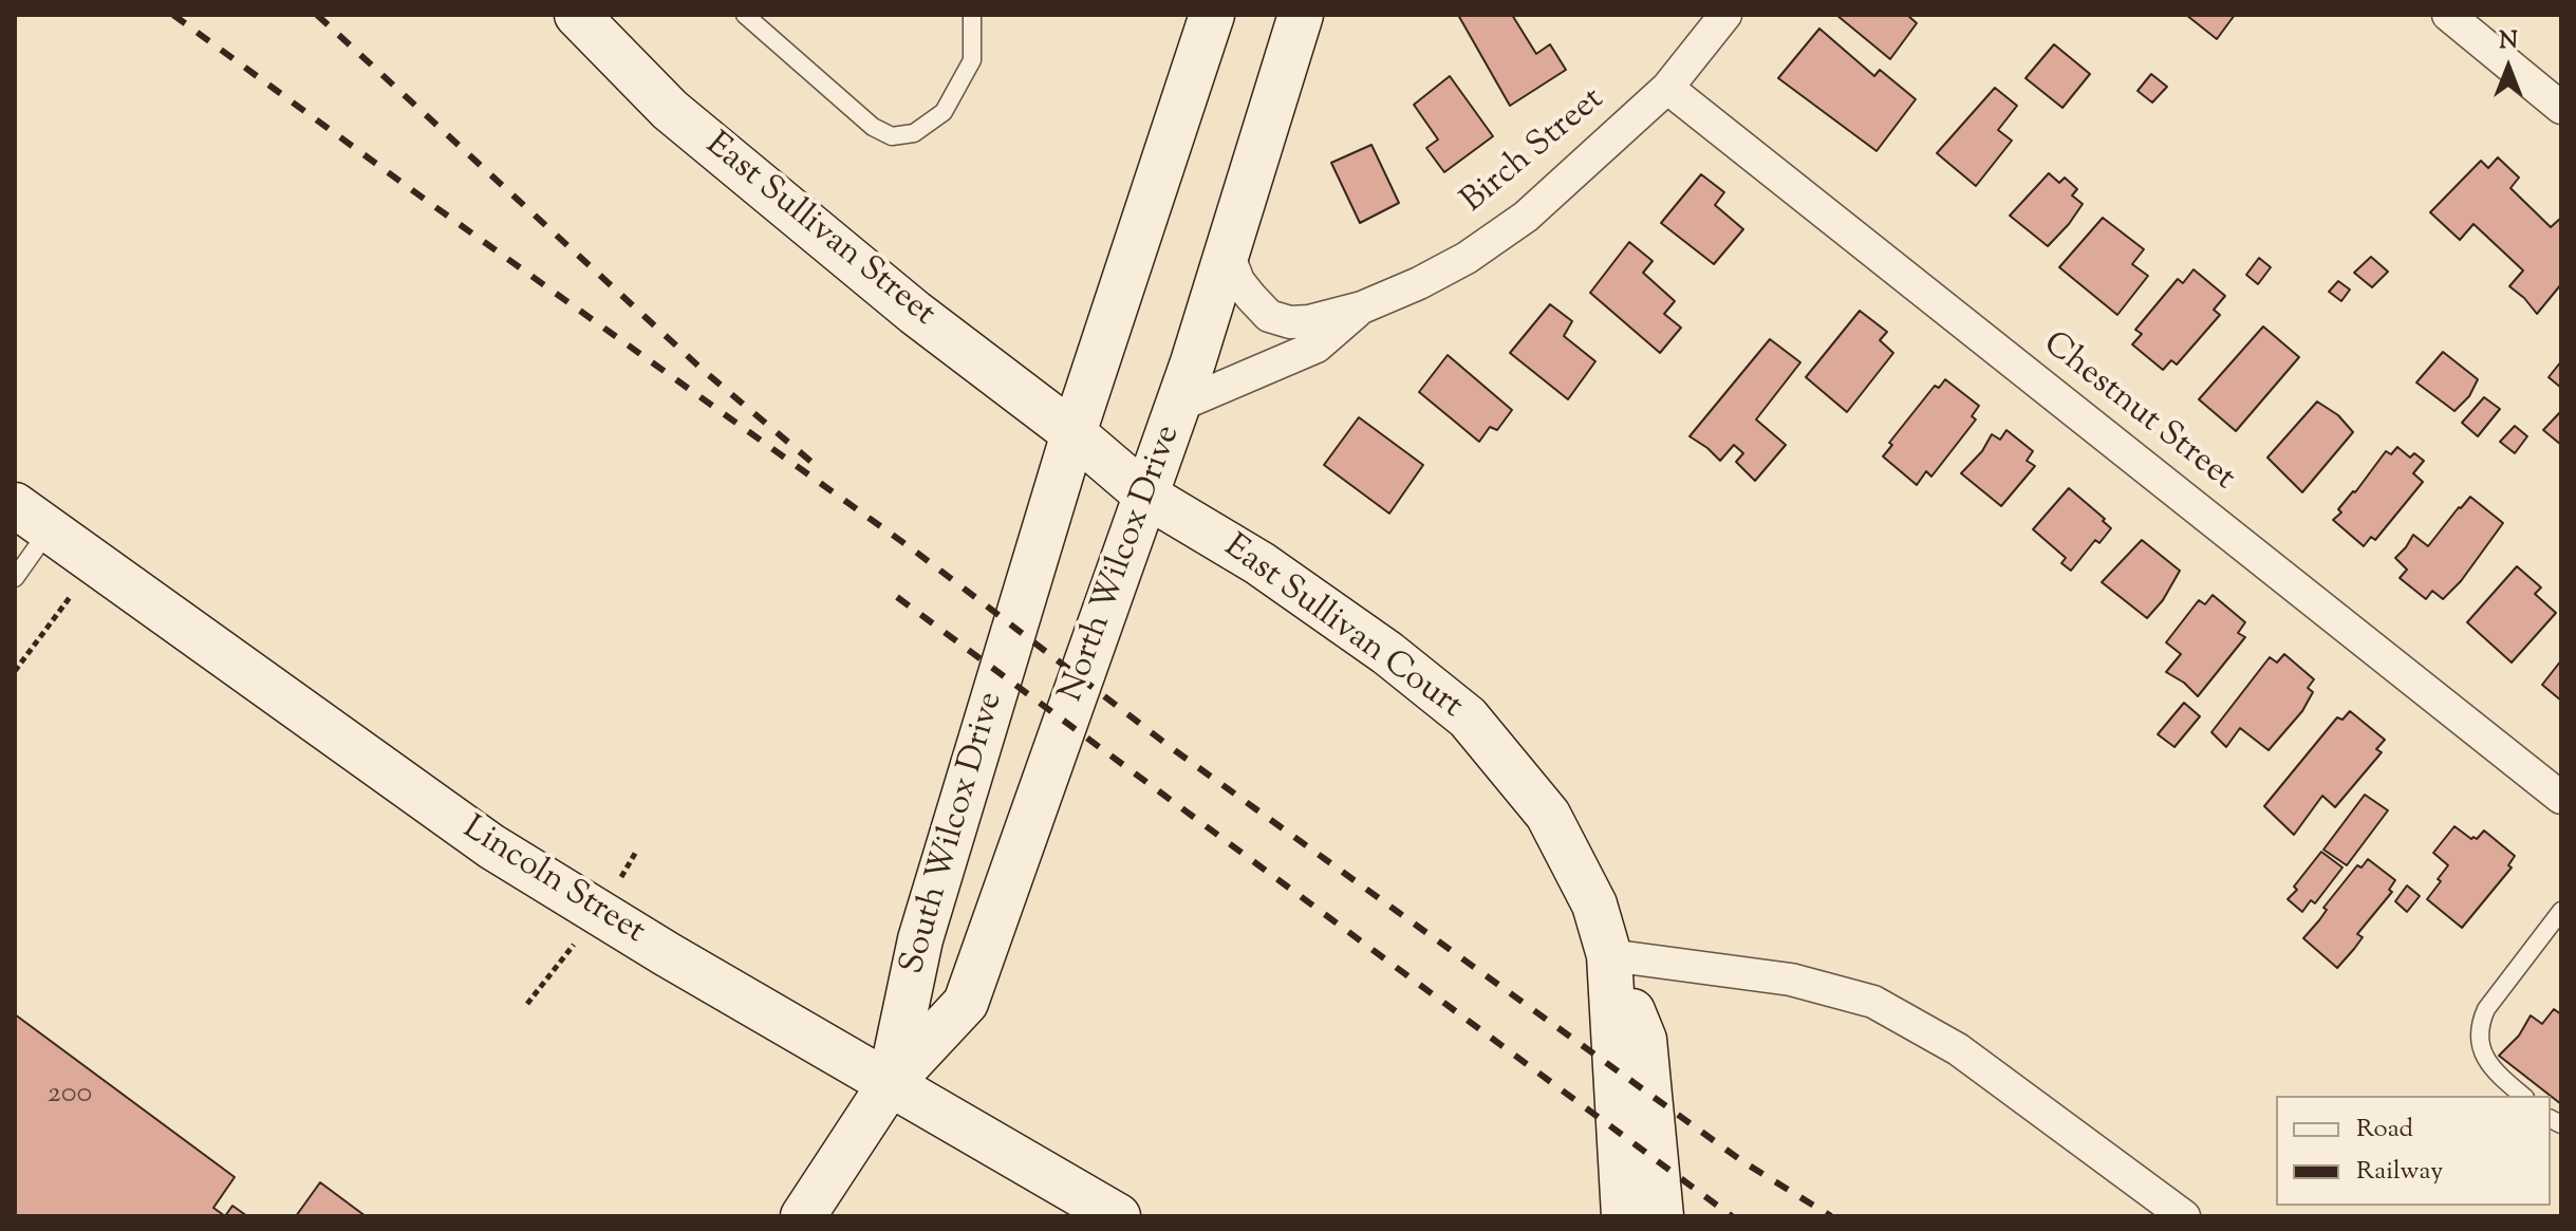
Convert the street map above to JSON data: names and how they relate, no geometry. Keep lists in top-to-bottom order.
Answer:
{
  "streets": {
    "main road": [
      "East Sullivan Street",
      "North Wilcox Drive",
      "East Sullivan Court",
      "South Wilcox Drive",
      "Lincoln Street"
    ],
    "street": ["Birch Street", "Chestnut Street"]
  },
  "crossings": [
    ["Birch Street", "Chestnut Street"],
    ["Birch Street", "North Wilcox Drive"],
    ["East Sullivan Street", "East Sullivan Court"],
    ["East Sullivan Street", "South Wilcox Drive"],
    ["North Wilcox Drive", "East Sullivan Court"],
    ["North Wilcox Drive", "South Wilcox Drive"],
    ["North Wilcox Drive", "Lincoln Street"],
    ["East Sullivan Court", "South Wilcox Drive"],
    ["South Wilcox Drive", "Lincoln Street"]
  ],
  "house_numbers": ["200"],
  "legend": ["Road", "Railway"],
  "north": "top"
}
